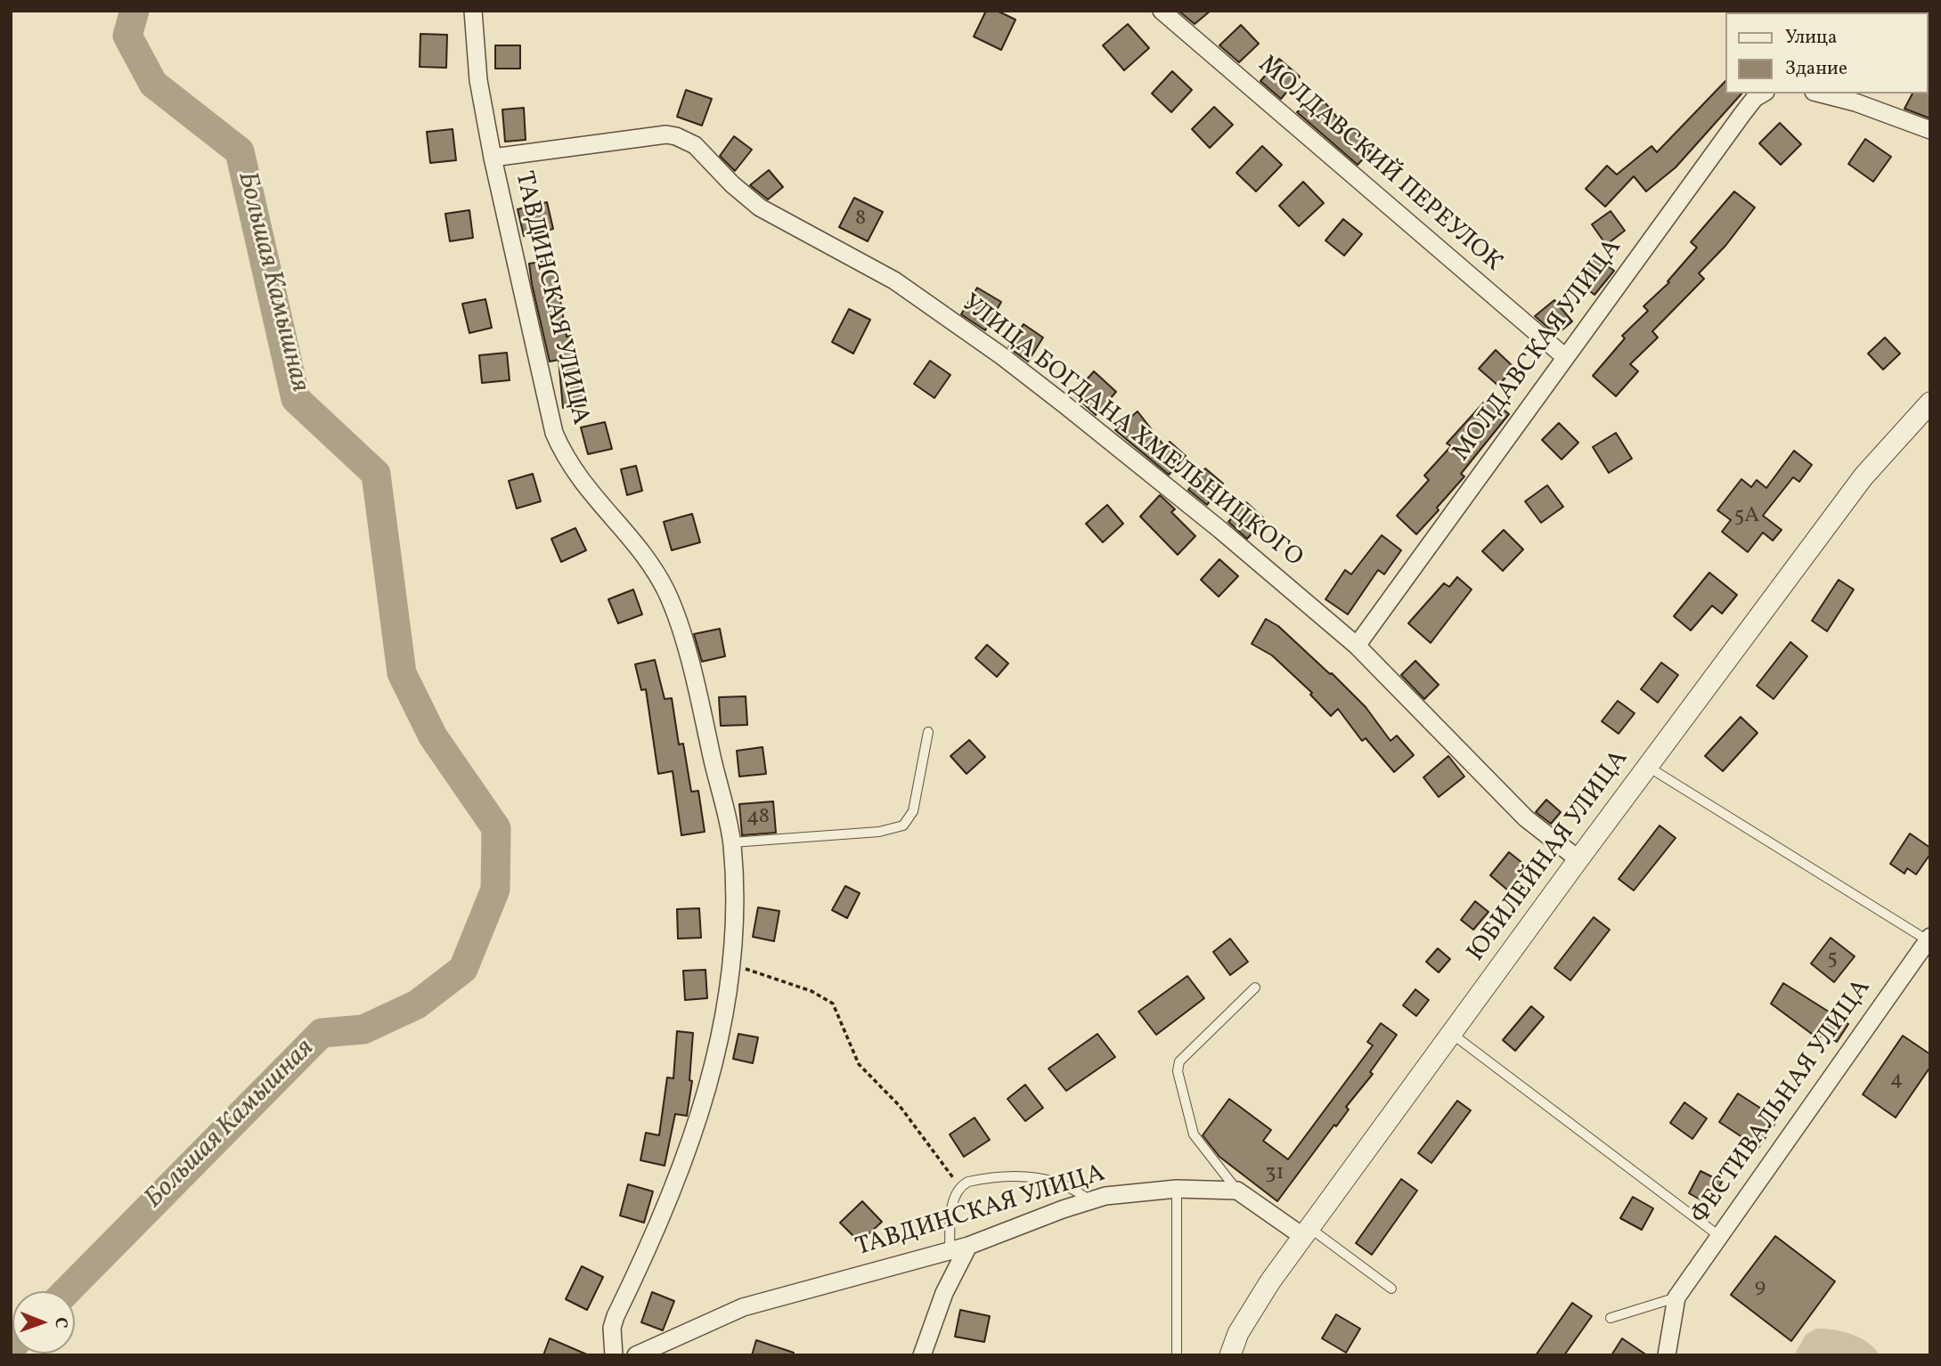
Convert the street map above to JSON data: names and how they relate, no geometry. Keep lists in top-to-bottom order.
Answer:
{
  "streets": {
    "street": [
      "МОЛДАВСКИЙ ПЕРЕУЛОК",
      "ТАВДИНСКАЯ УЛИЦА",
      "МОЛДАВСКАЯ УЛИЦА",
      "УЛИЦА БОГДАНА ХМЕЛЬНИЦКОГО",
      "ЮБИЛЕЙНАЯ УЛИЦА",
      "ФЕСТИВАЛЬНАЯ УЛИЦА"
    ]
  },
  "crossings": [
    ["МОЛДАВСКИЙ ПЕРЕУЛОК", "МОЛДАВСКАЯ УЛИЦА"],
    ["ТАВДИНСКАЯ УЛИЦА", "УЛИЦА БОГДАНА ХМЕЛЬНИЦКОГО"],
    ["МОЛДАВСКАЯ УЛИЦА", "УЛИЦА БОГДАНА ХМЕЛЬНИЦКОГО"],
    ["УЛИЦА БОГДАНА ХМЕЛЬНИЦКОГО", "ЮБИЛЕЙНАЯ УЛИЦА"]
  ],
  "water": ["Большая Камышная"],
  "house_numbers": [
    "8",
    "5А",
    "48",
    "5",
    "4",
    "31",
    "9"
  ],
  "legend": ["Улица", "Здание"],
  "north": "right"
}
